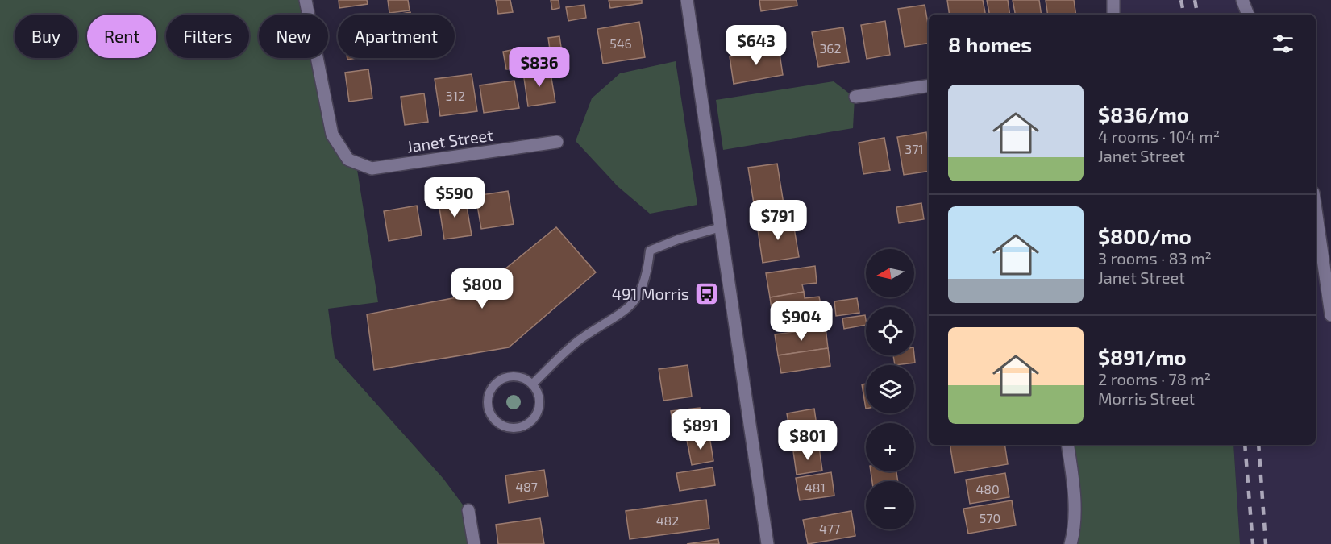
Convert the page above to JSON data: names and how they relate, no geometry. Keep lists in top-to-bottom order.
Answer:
{
  "streets": {
    "street": ["Janet Street"]
  },
  "places": {
    "bus stop": ["491 Morris"]
  },
  "house_numbers": [
    "546",
    "362",
    "312",
    "371",
    "487",
    "481",
    "480",
    "570",
    "482",
    "477"
  ],
  "north": "left",
  "page": {
    "chip": [
      "Buy",
      "Rent",
      "Filters",
      "New",
      "Apartment"
    ],
    "heading": "8 homes",
    "price": [
      "$643",
      "$836",
      "$590",
      "$791",
      "$800",
      "$904",
      "$891",
      "$801"
    ],
    "list": [
      {
        "name": "$836/mo",
        "note": "4 rooms · 104 m² · Janet Street"
      },
      {
        "name": "$800/mo",
        "note": "3 rooms · 83 m² · Janet Street"
      },
      {
        "name": "$891/mo",
        "note": "2 rooms · 78 m² · Morris Street"
      }
    ],
    "map_buttons": ["+", "−"]
  }
}
